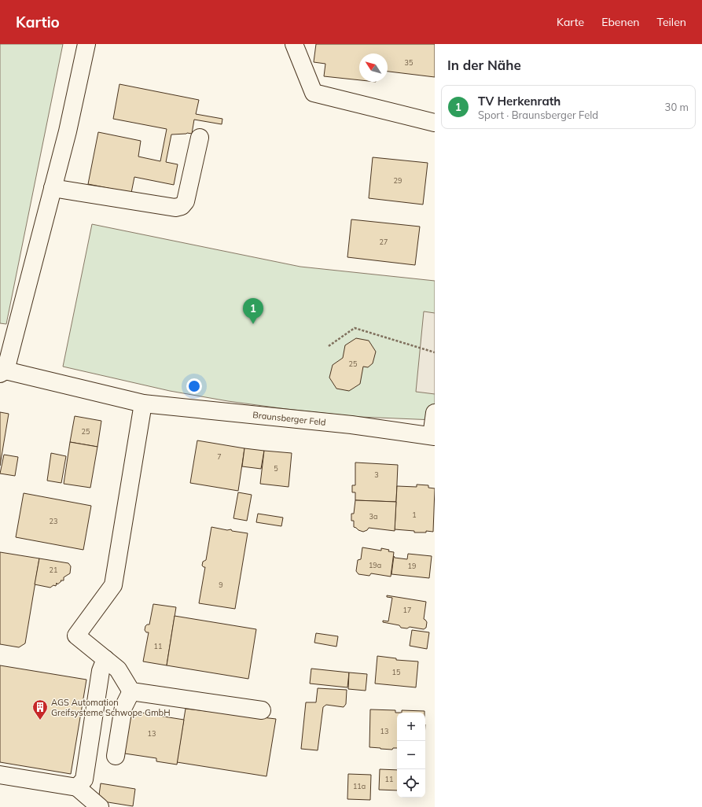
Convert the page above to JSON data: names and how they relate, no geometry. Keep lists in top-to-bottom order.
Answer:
{
  "streets": {
    "street": ["Braunsberger Feld"]
  },
  "places": {
    "building": ["AGS Automation Greifsysteme Schwope GmbH"]
  },
  "house_numbers": [
    "35",
    "29",
    "27",
    "25",
    "25",
    "7",
    "5",
    "3",
    "1",
    "3a",
    "23",
    "19a",
    "19",
    "21",
    "9",
    "17",
    "11",
    "15",
    "13",
    "13",
    "11",
    "11a"
  ],
  "north": "top left",
  "page": {
    "header": "Kartio",
    "nav": ["Karte", "Ebenen", "Teilen"],
    "heading": "In der Nähe",
    "list": [
      {
        "mark": "1",
        "name": "TV Herkenrath",
        "note": "Sport · Braunsberger Feld",
        "value": "30 m"
      }
    ],
    "pins": "1",
    "map_buttons": ["+", "−"]
  }
}
